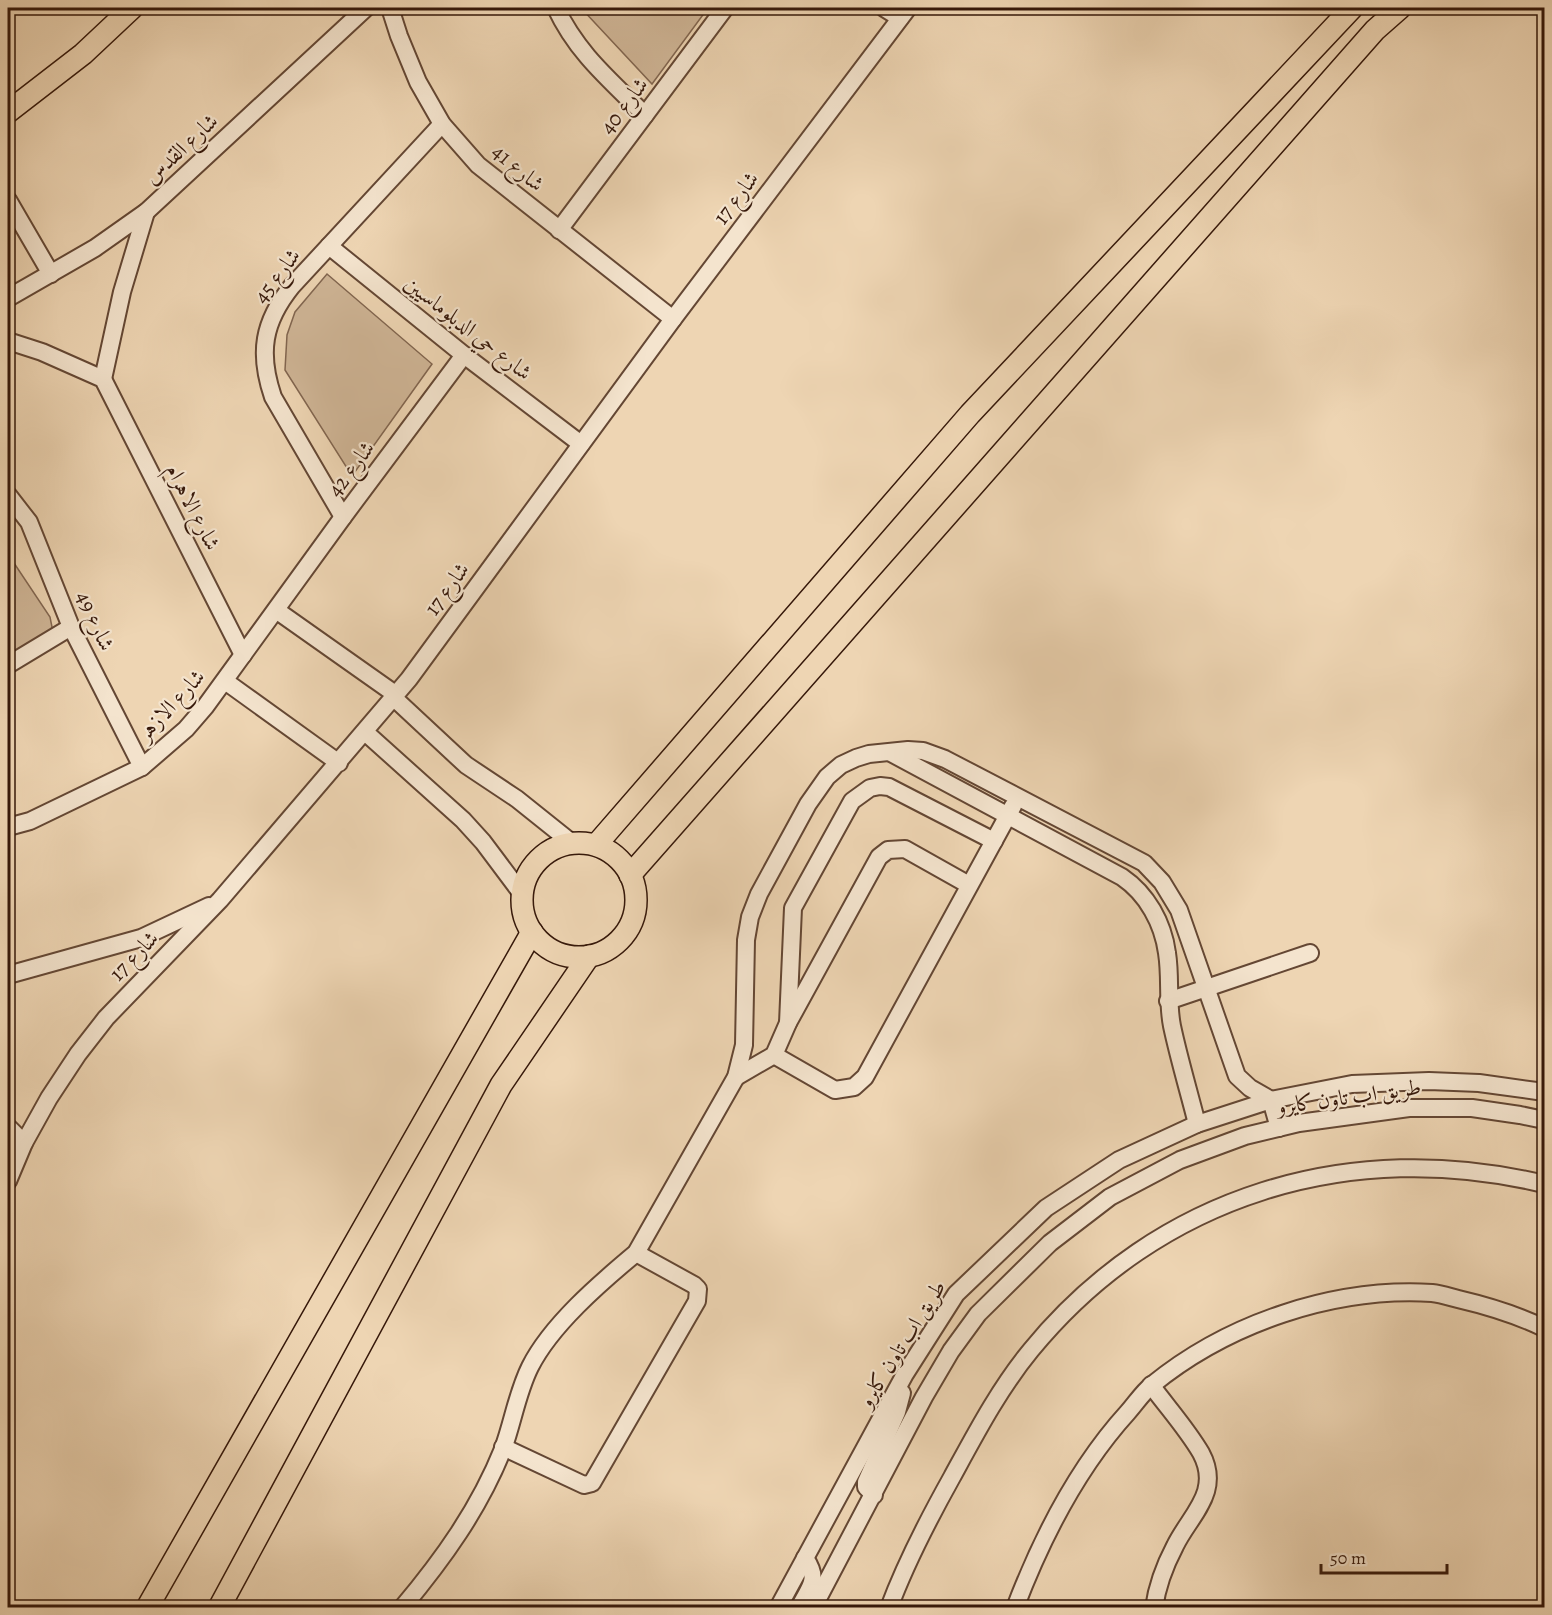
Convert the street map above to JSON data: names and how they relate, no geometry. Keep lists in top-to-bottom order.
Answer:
{
  "streets": {
    "street": [
      "شارع 40",
      "شارع القدس",
      "شارع 41",
      "شارع 17",
      "شارع 45",
      "شارع حي الدبلوماسيين",
      "شارع 42",
      "شارع الاهرام",
      "شارع 49",
      "شارع الازهر",
      "طريق اب تاون كايرو"
    ]
  },
  "crossings": [
    ["شارع 40", "شارع 41"],
    ["شارع 41", "شارع 17"],
    ["شارع 41", "شارع 45"],
    ["شارع 17", "شارع حي الدبلوماسيين"],
    ["شارع 45", "شارع حي الدبلوماسيين"],
    ["شارع 45", "شارع 42"],
    ["شارع حي الدبلوماسيين", "شارع 42"],
    ["شارع 42", "شارع الازهر"],
    ["شارع الاهرام", "شارع الازهر"],
    ["شارع 49", "شارع الازهر"]
  ],
  "scale_bar": "50 m"
}
